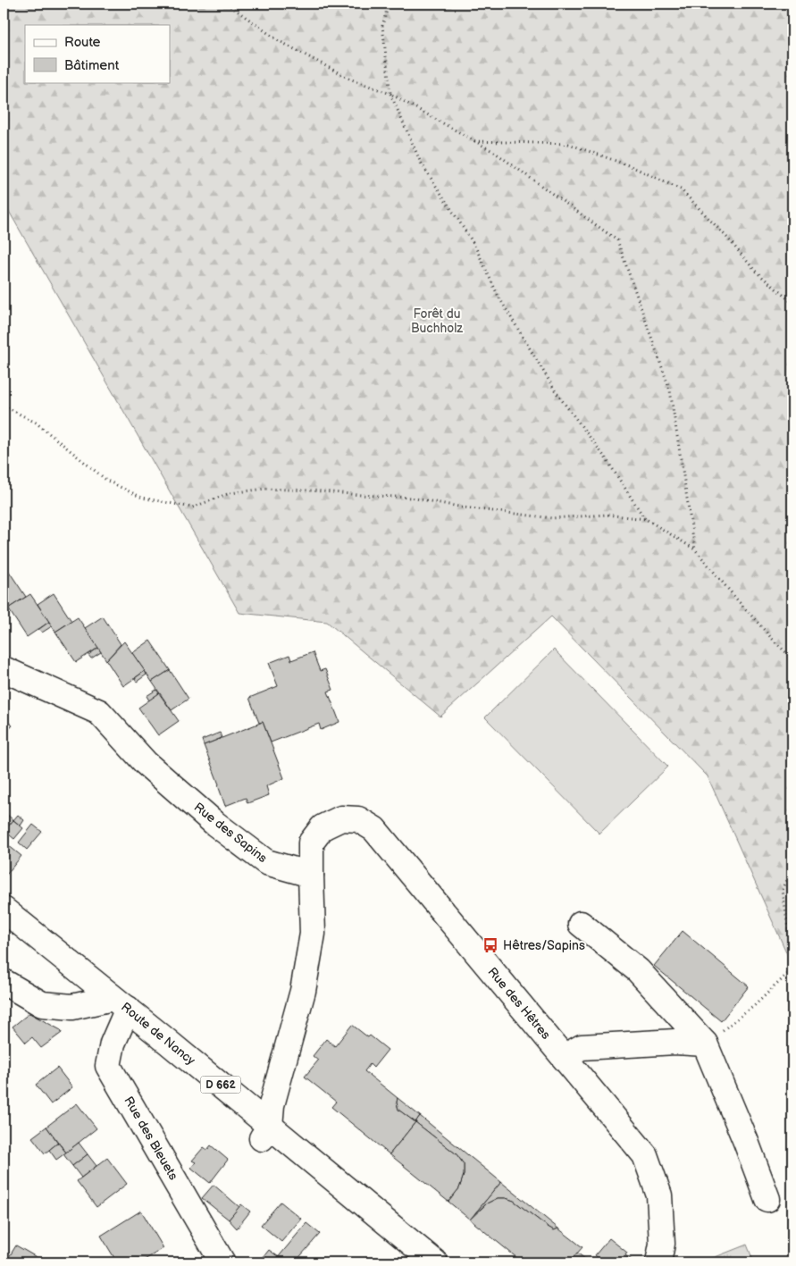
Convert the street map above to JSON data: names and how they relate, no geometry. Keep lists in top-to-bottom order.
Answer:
{
  "streets": {
    "street": [
      "Rue des Sapins",
      "Rue des Hêtres",
      "Route de Nancy",
      "D 662",
      "Rue des Bleuets"
    ]
  },
  "crossings": [
    ["Rue des Sapins", "Rue des Hêtres"],
    ["Route de Nancy", "Rue des Bleuets"]
  ],
  "parks": ["Forêt du Buchholz"],
  "places": {
    "bus stop": ["Hêtres/Sapins"]
  },
  "legend": ["Route", "Bâtiment"]
}
